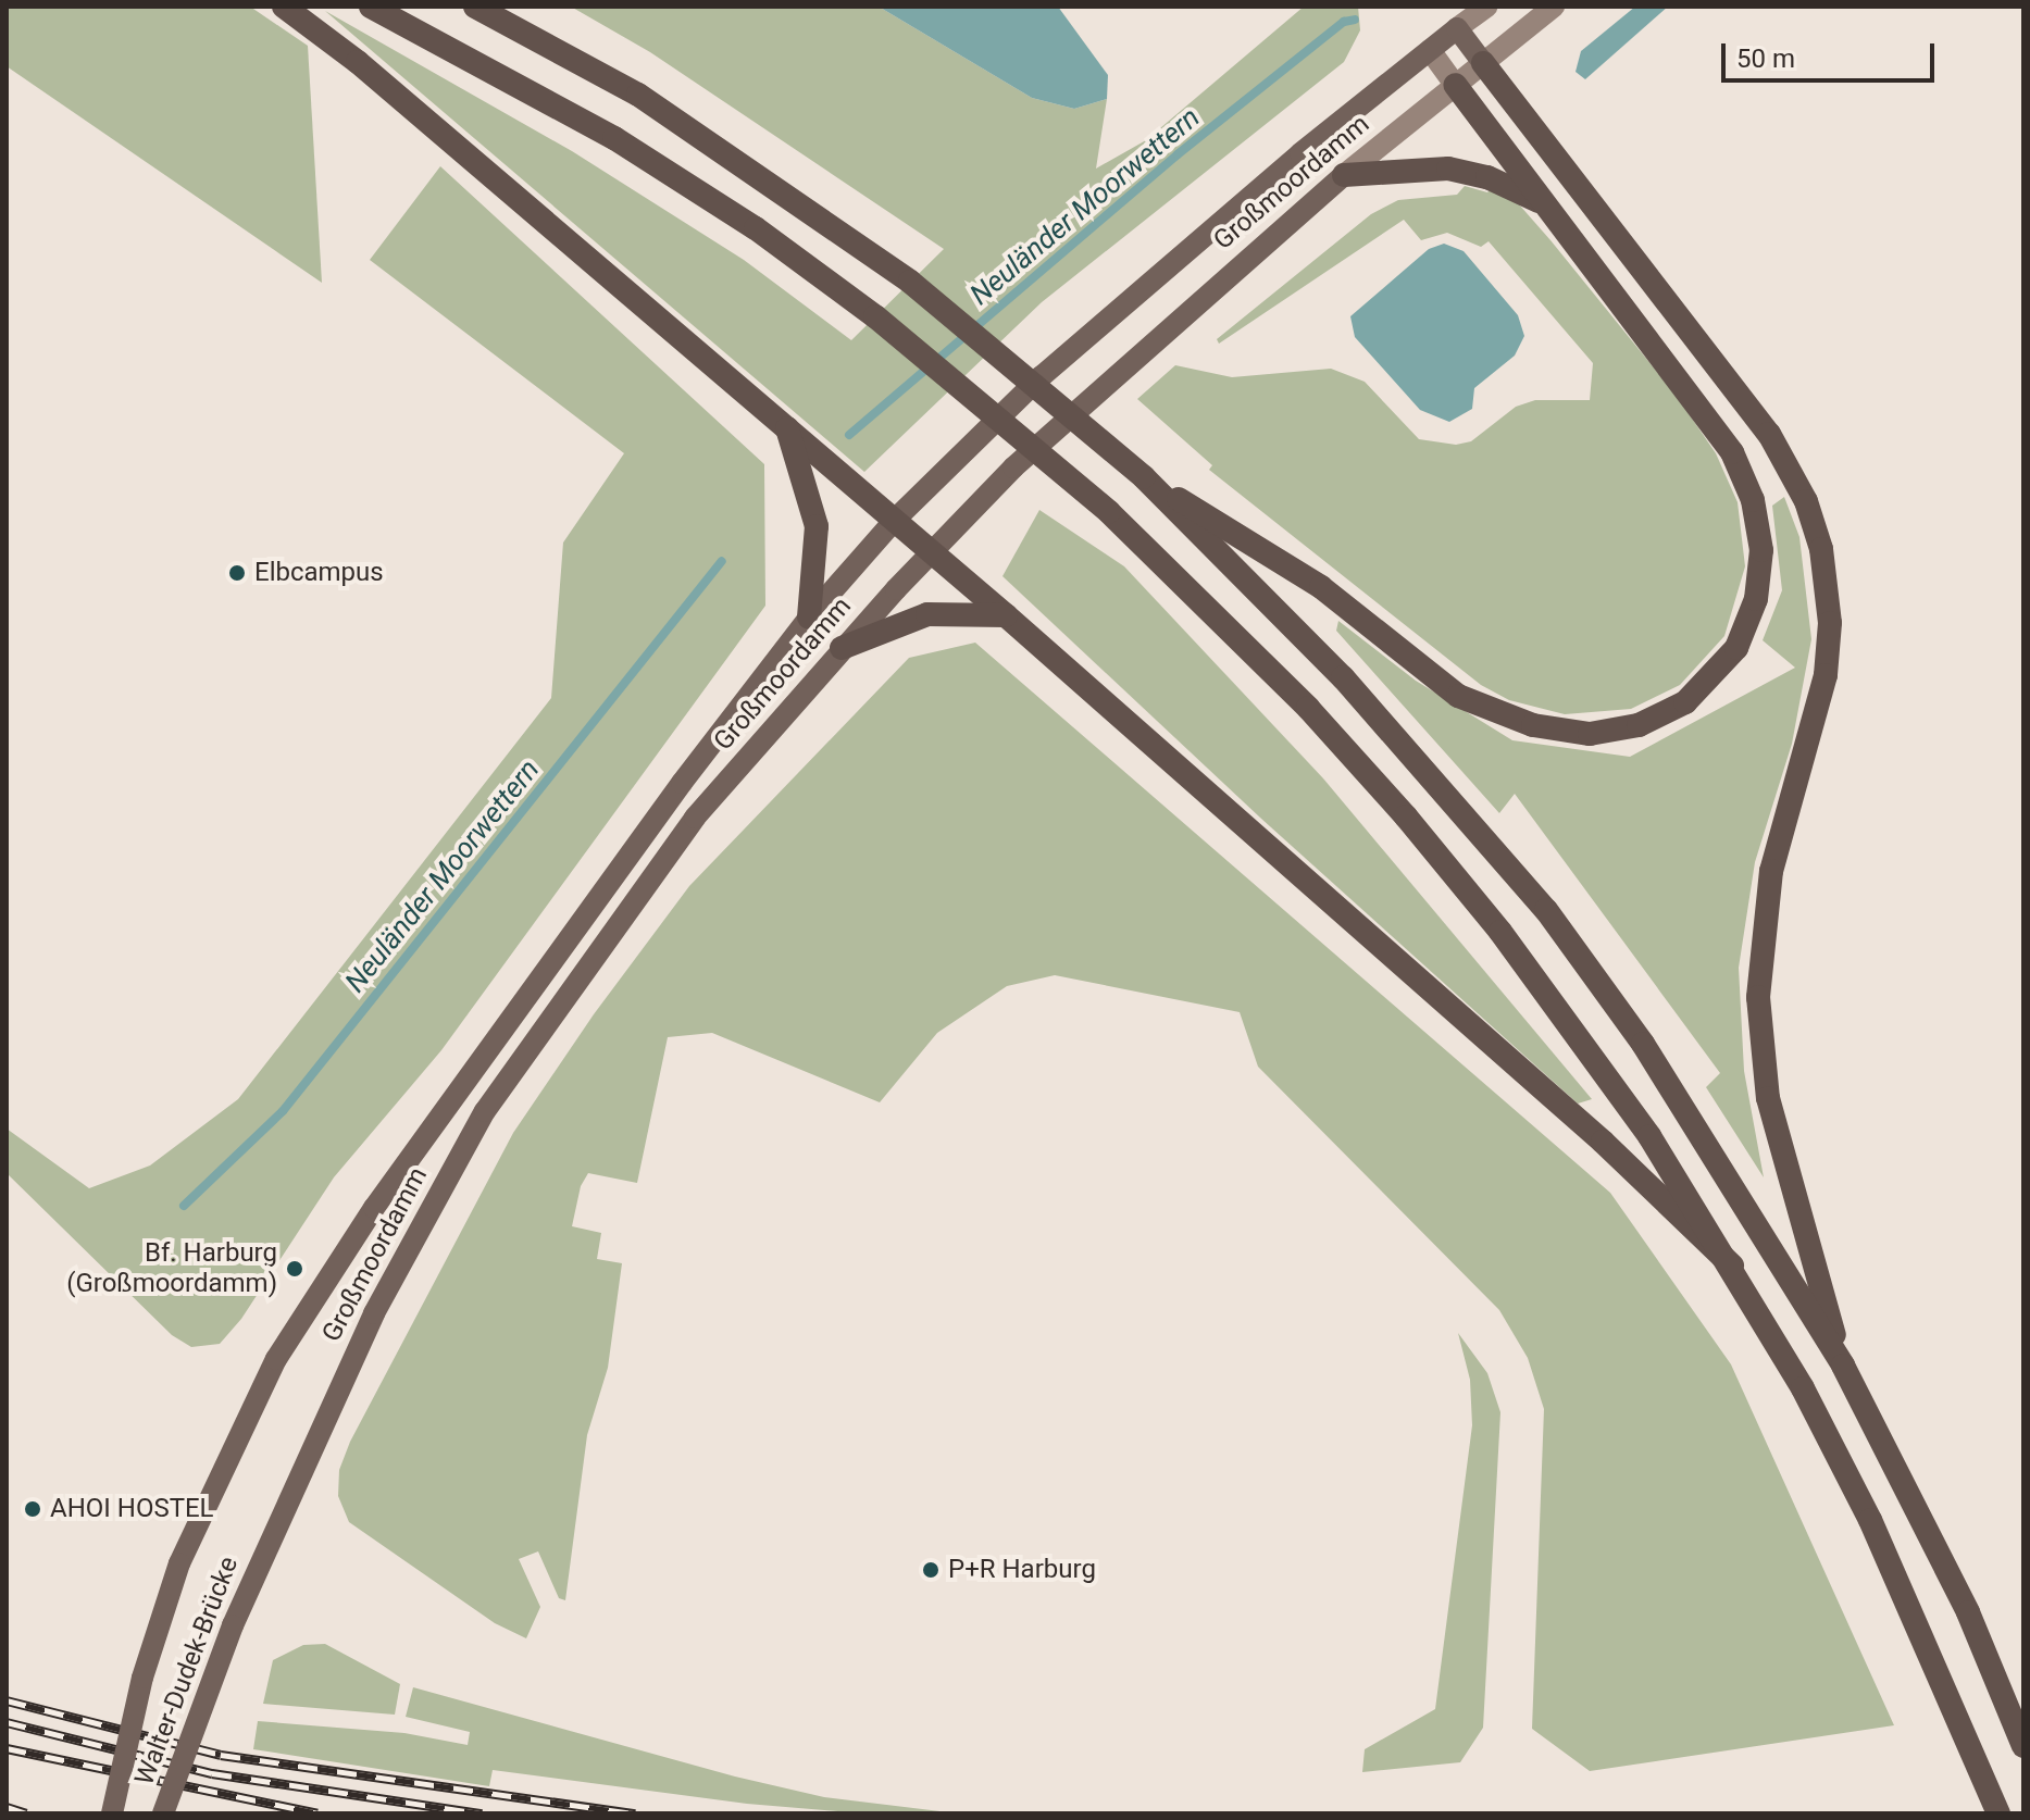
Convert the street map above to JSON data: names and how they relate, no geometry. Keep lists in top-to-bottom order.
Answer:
{
  "streets": {
    "main road": ["Großmoordamm", "Walter-Dudek-Brücke"]
  },
  "crossings": [
    ["Großmoordamm", "Walter-Dudek-Brücke"]
  ],
  "water": ["Neuländer Moorwettern"],
  "places": [
    "Elbcampus",
    "Bf. Harburg (Großmoordamm)",
    "AHOI HOSTEL",
    "P+R Harburg"
  ],
  "scale_bar": "50 m"
}
